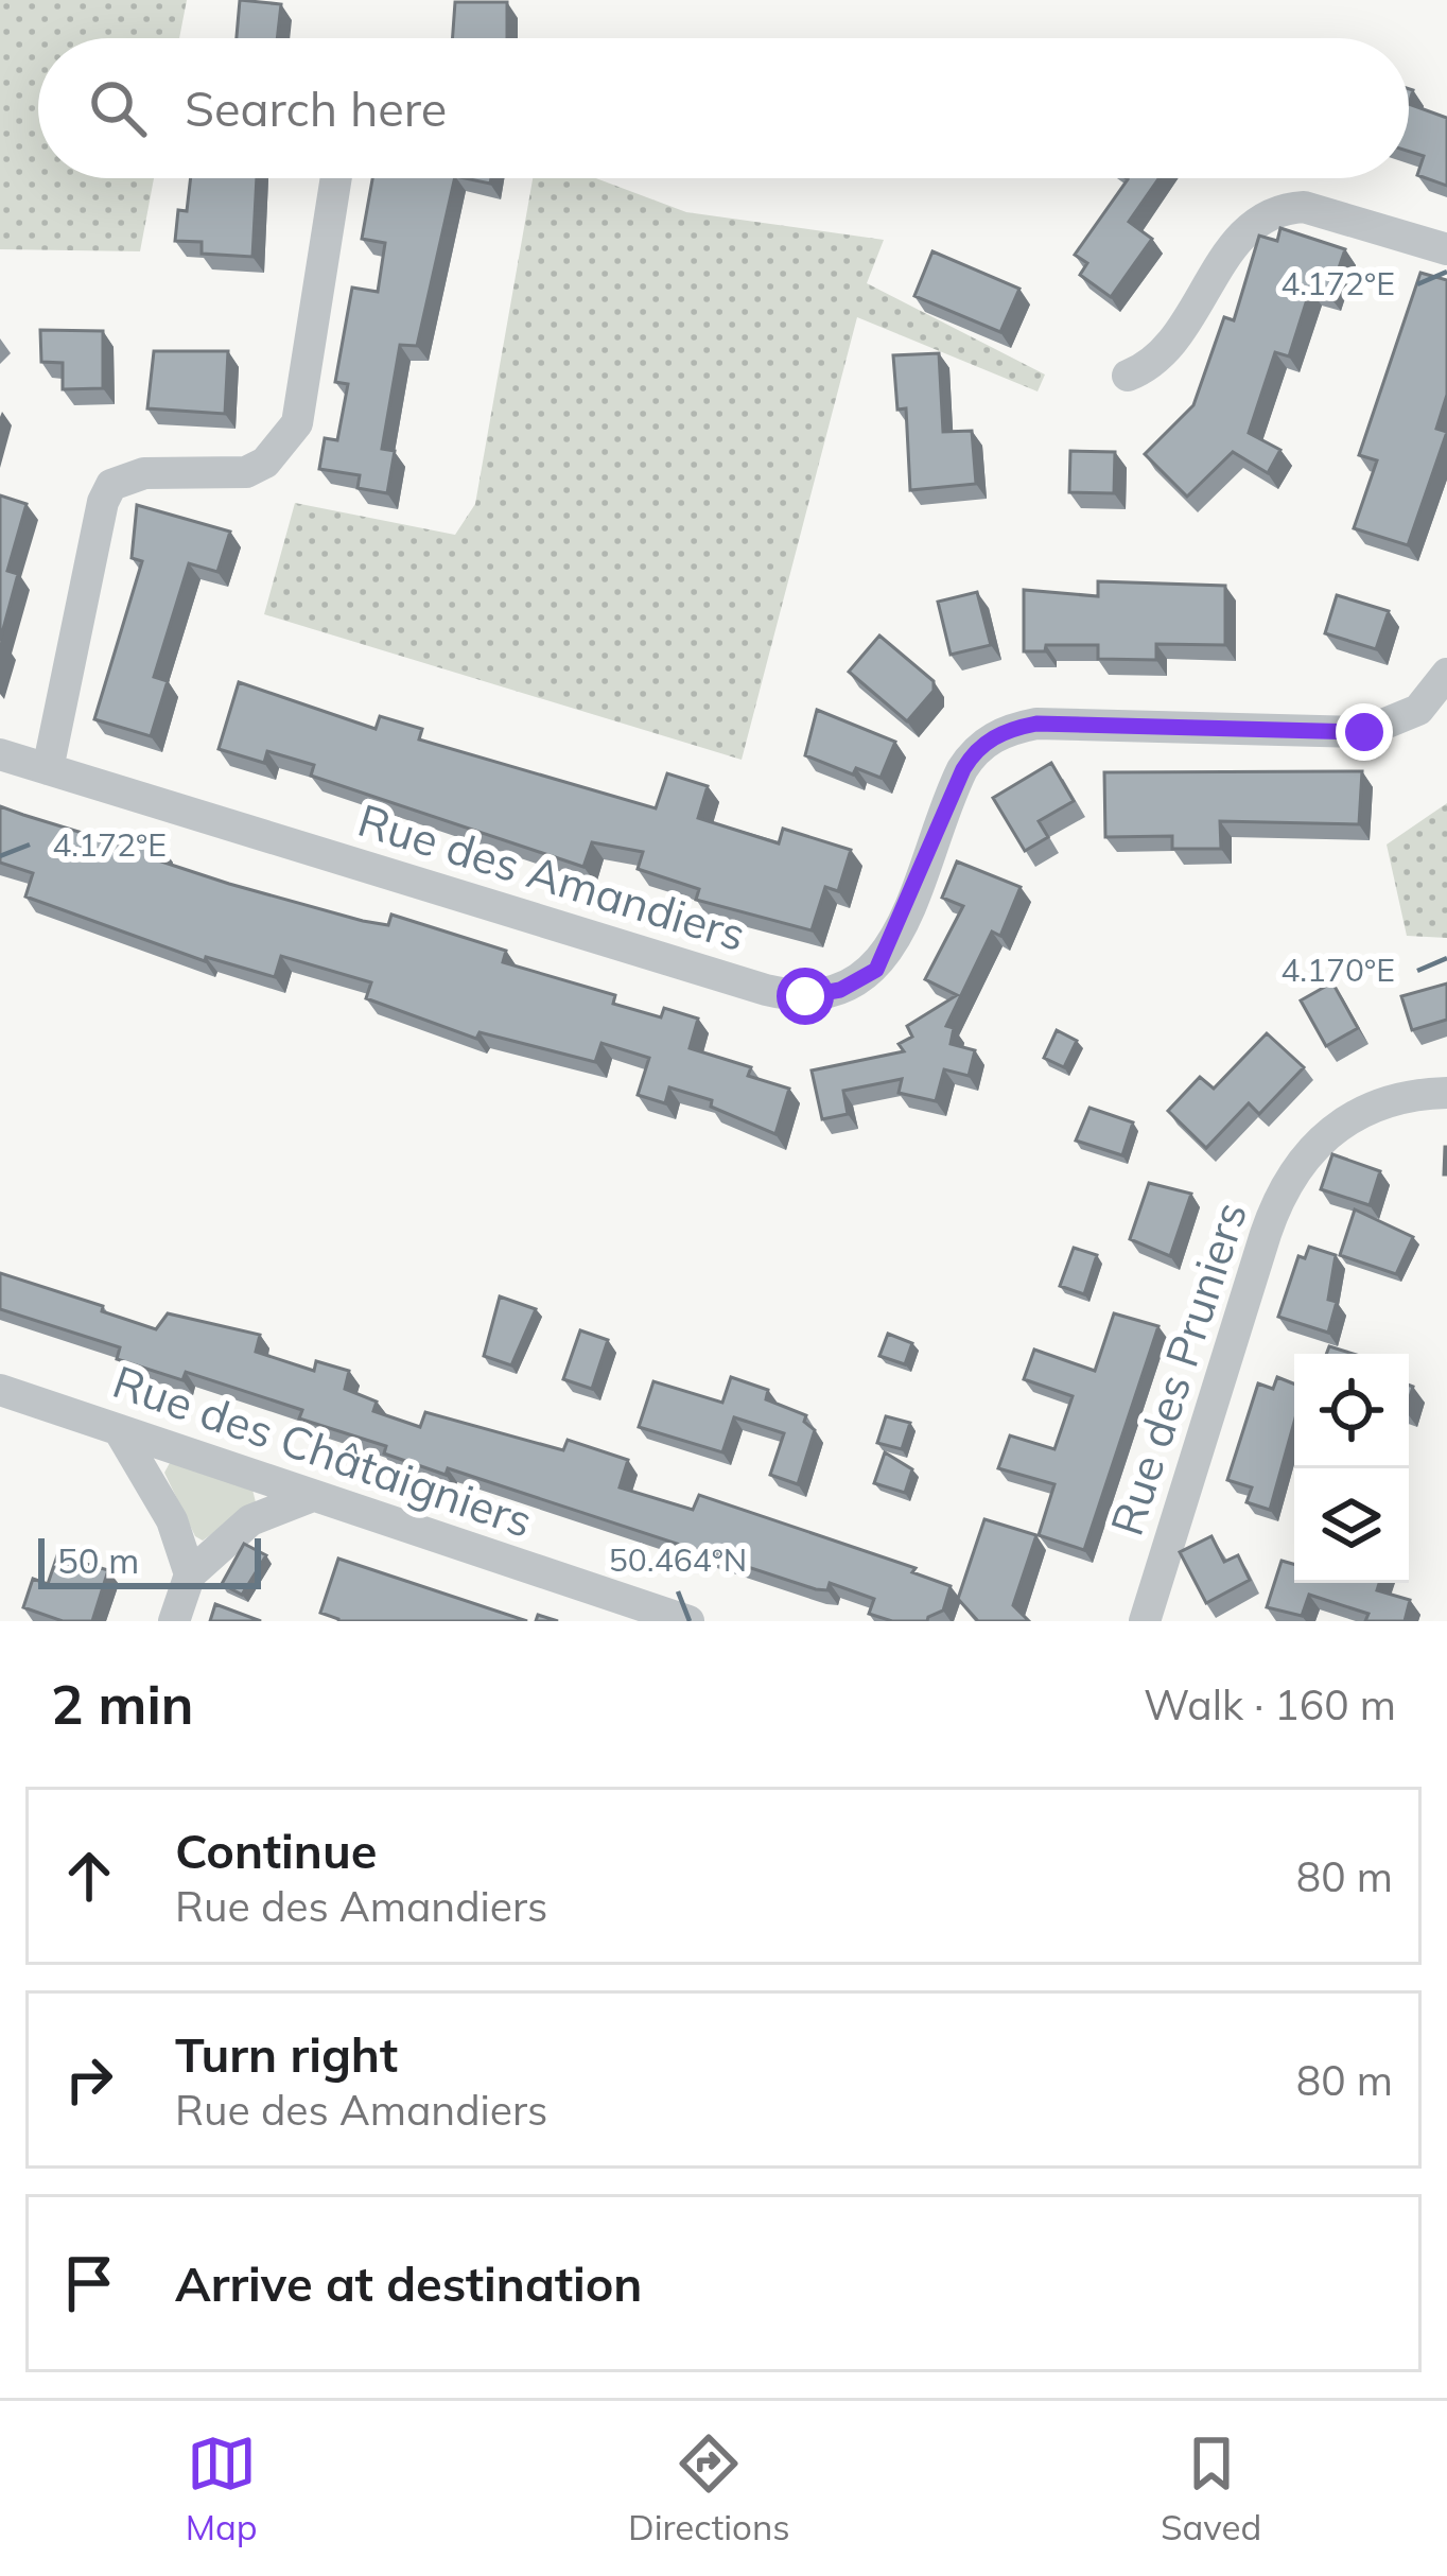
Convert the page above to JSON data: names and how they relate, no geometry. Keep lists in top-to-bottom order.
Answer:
{
  "streets": {
    "street": ["Rue des Amandiers", "Rue des Pruniers", "Rue des Châtaigniers"]
  },
  "scale_bar": "50 m",
  "page": {
    "search": "Search here",
    "scale": "50 m",
    "heading": ["2 min", "Walk · 160 m"],
    "list": [
      ["Continue", "Rue des Amandiers", "80 m"],
      ["Turn right", "Rue des Amandiers", "80 m"],
      "Arrive at destination"
    ],
    "nav": ["Map", "Directions", "Saved"]
  },
  "coordinates": ["4.172°E", "4.170°E", "50.464°N"]
}
